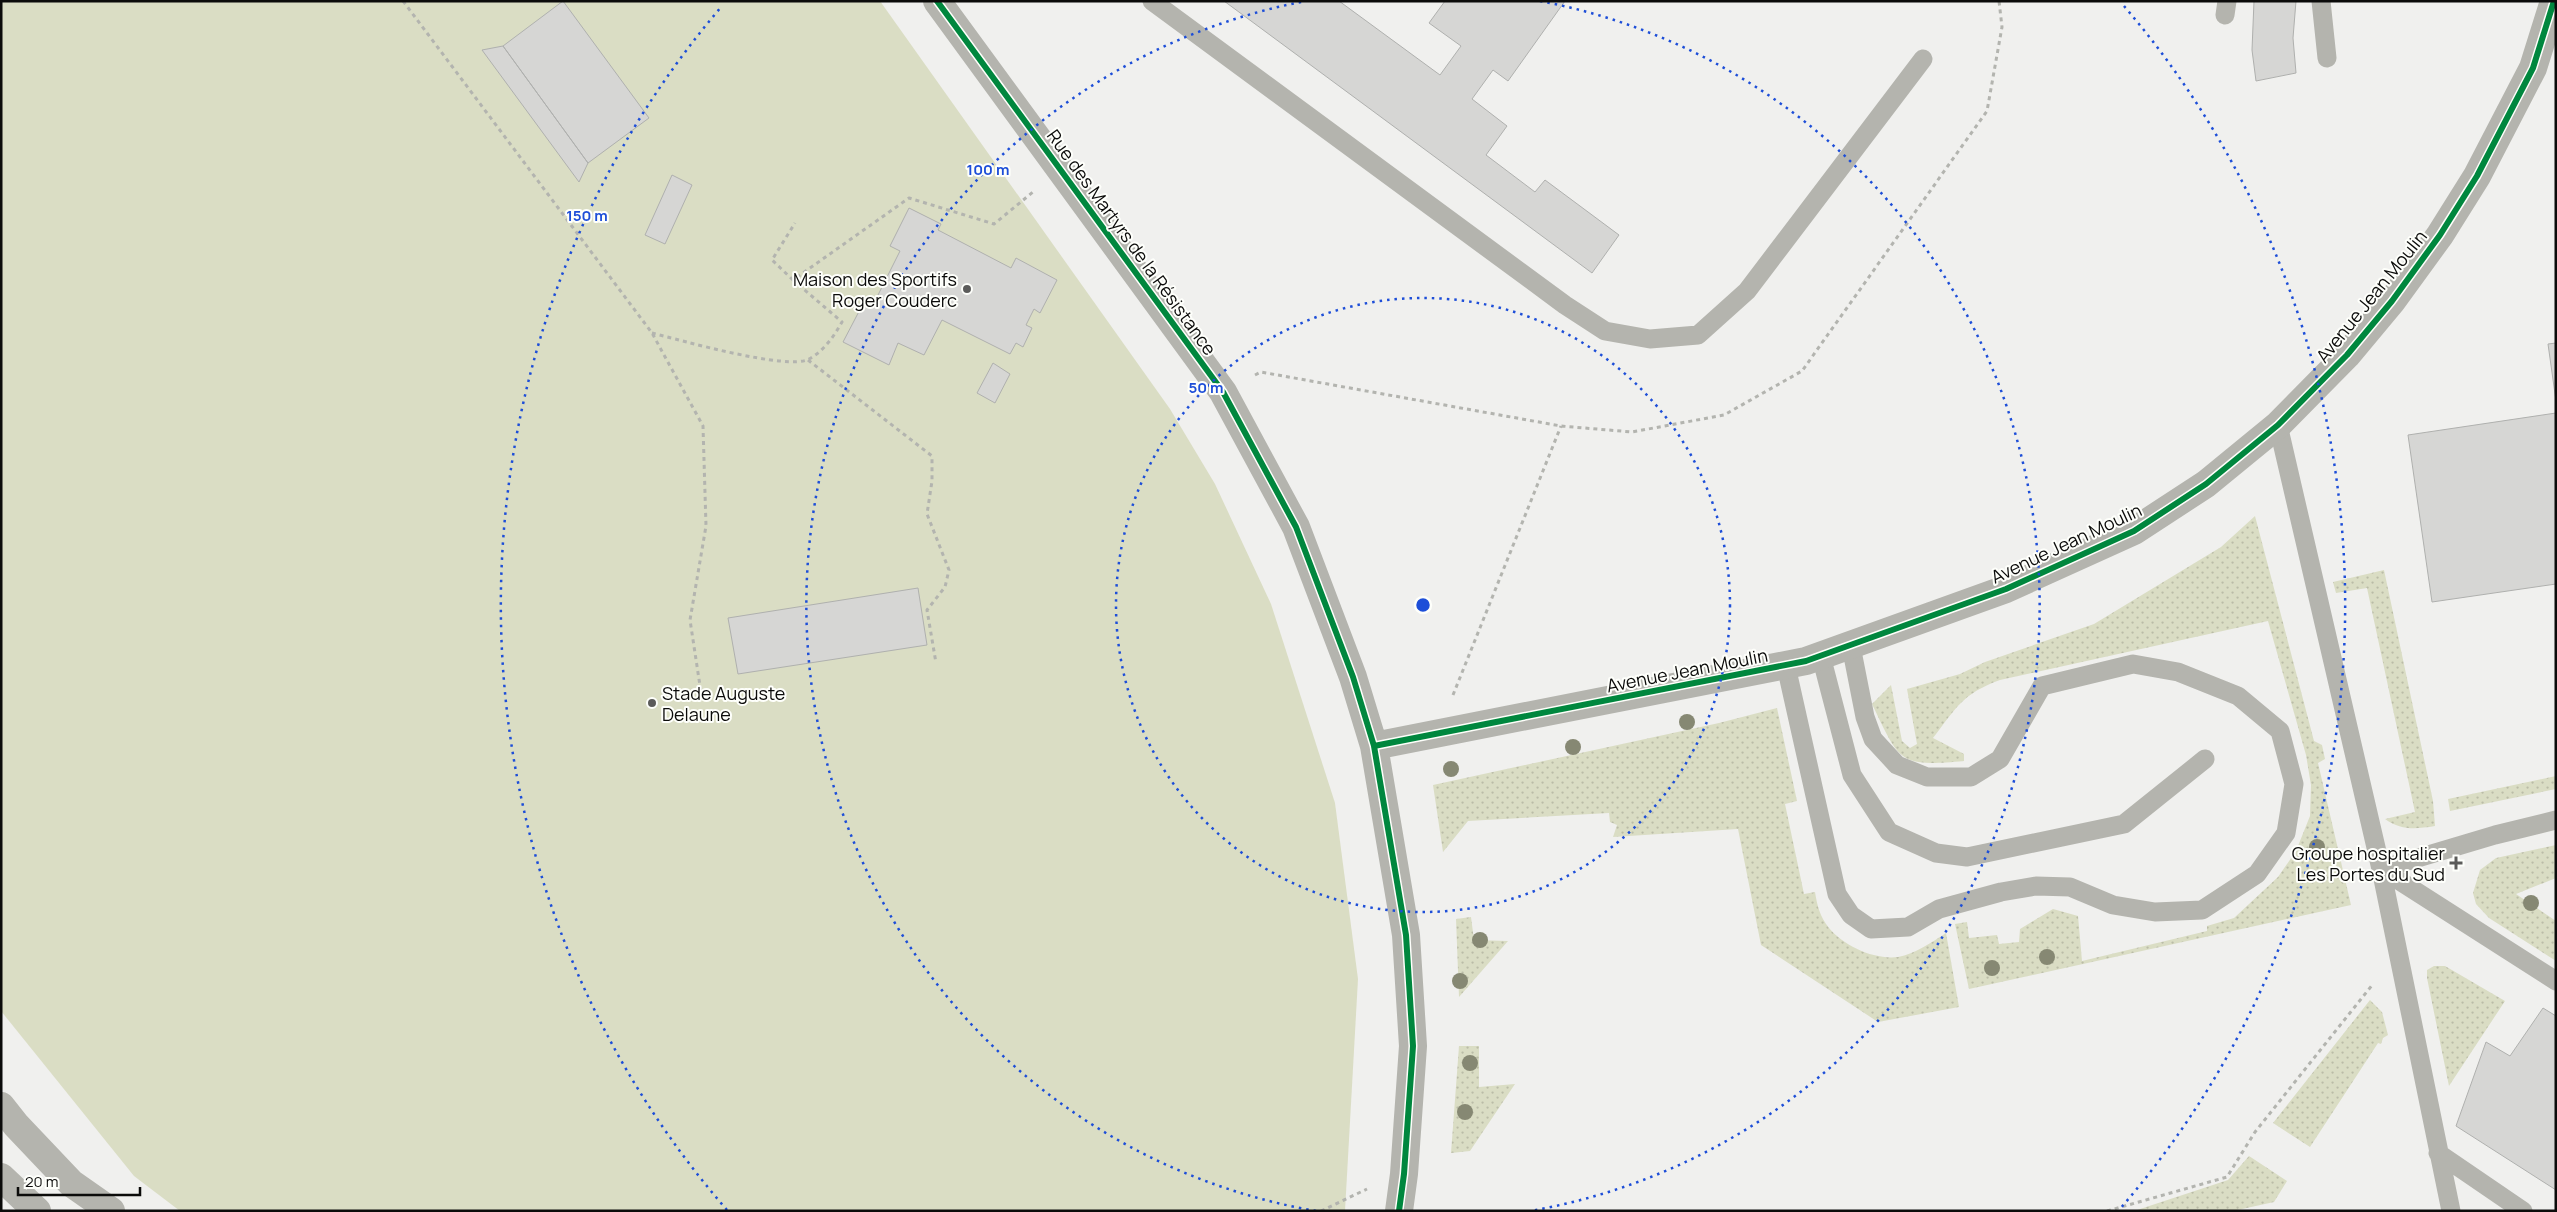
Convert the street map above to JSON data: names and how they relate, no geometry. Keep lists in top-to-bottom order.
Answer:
{
  "streets": {
    "street": ["Rue des Martyrs de la Résistance", "Avenue Jean Moulin"]
  },
  "crossings": [
    ["Rue des Martyrs de la Résistance", "Avenue Jean Moulin"]
  ],
  "places": {
    "other": ["Maison des Sportifs Roger Couderc", "Stade Auguste Delaune"],
    "health": ["Groupe hospitalier Les Portes du Sud"]
  },
  "scale_bar": "20 m",
  "rings": ["100 m", "150 m", "50 m"]
}
